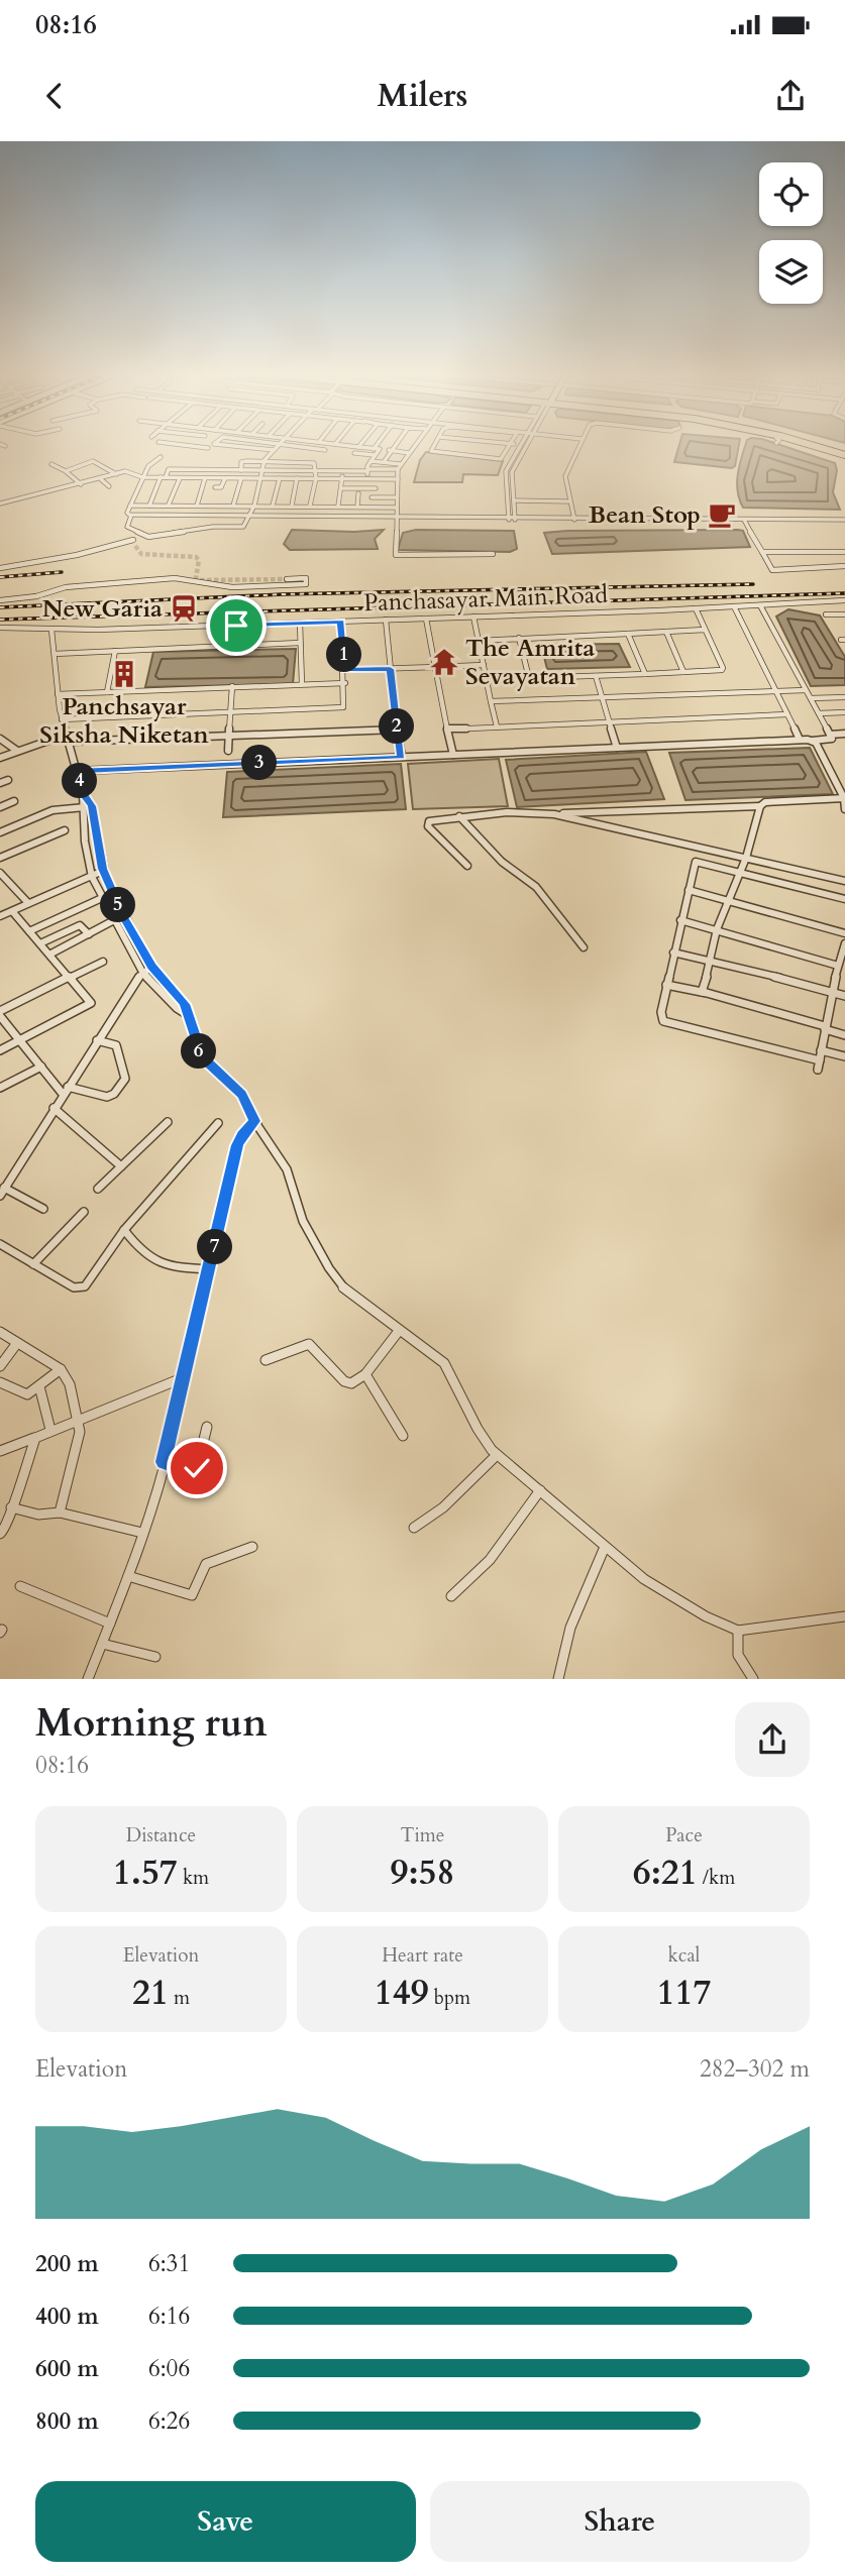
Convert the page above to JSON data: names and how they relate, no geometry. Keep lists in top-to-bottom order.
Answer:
{
  "streets": {
    "street": ["Panchasayar Main Road"]
  },
  "places": {
    "cafe": ["Bean Stop"],
    "station": ["New Garia"],
    "temple": ["The Amrita Sevayatan"],
    "building": ["Panchsayar Siksha Niketan"]
  },
  "page": {
    "status": "08:16",
    "header": "Milers",
    "pins": [
      "1",
      "2",
      "3",
      "4",
      "5",
      "6",
      "7"
    ],
    "heading": ["Morning run", "08:16"],
    "stats": [
      ["Distance", "1.57 km"],
      ["Time", "9:58"],
      ["Pace", "6:21 /km"],
      ["Elevation", "21 m"],
      ["Heart rate", "149 bpm"],
      ["kcal", "117"]
    ],
    "chart": ["Elevation", "282–302 m"],
    "list": [
      {
        "name": "200 m",
        "note": "6:31"
      },
      {
        "name": "400 m",
        "note": "6:16"
      },
      {
        "name": "600 m",
        "note": "6:06"
      },
      {
        "name": "800 m",
        "note": "6:26"
      }
    ],
    "buttons": ["Save", "Share"]
  }
}
